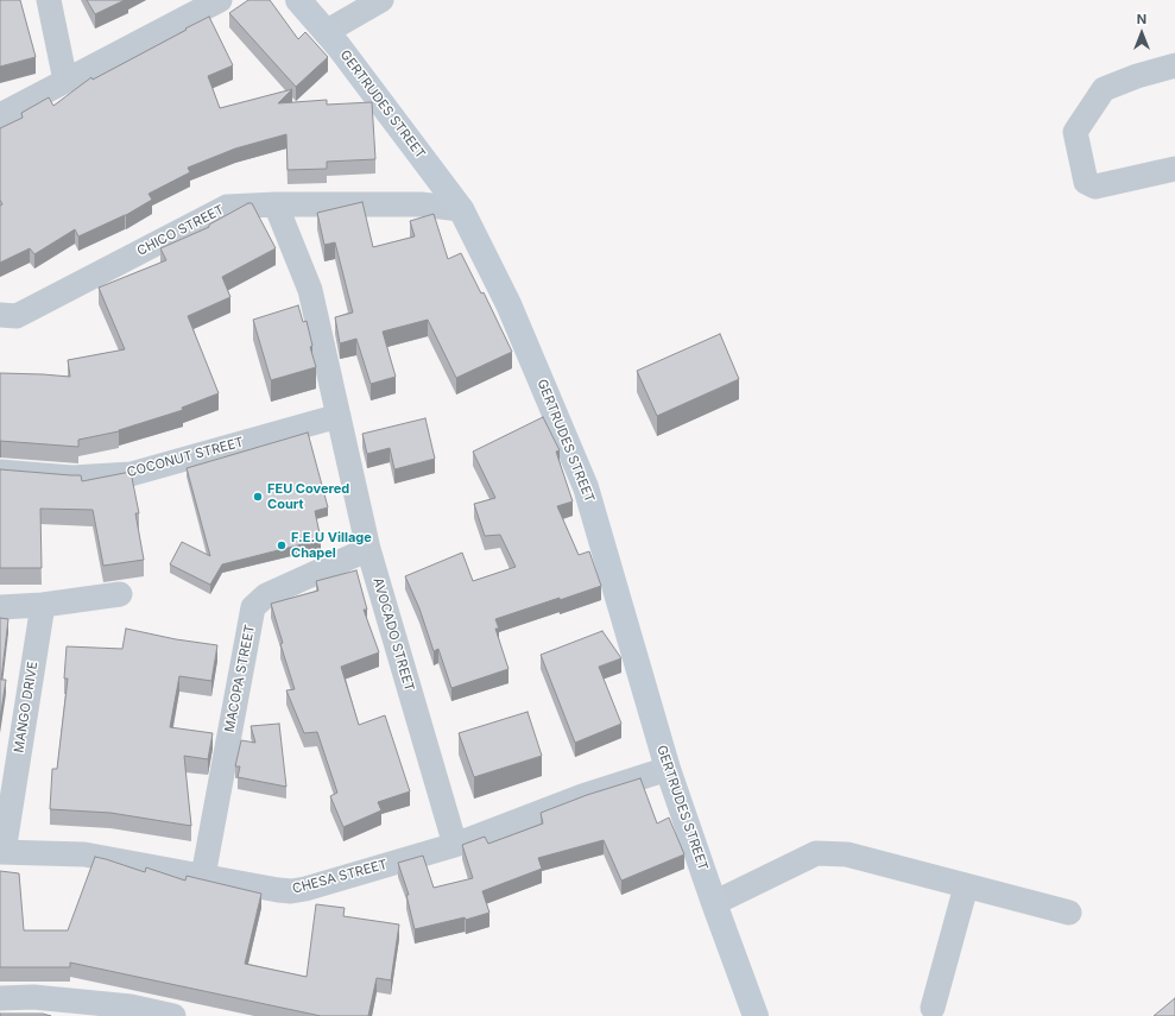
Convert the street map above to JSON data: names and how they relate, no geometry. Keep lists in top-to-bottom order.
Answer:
{
  "streets": {
    "street": [
      "GERTRUDES STREET",
      "CHICO STREET",
      "COCONUT STREET",
      "AVOCADO STREET",
      "MACOPA STREET",
      "MANGO DRIVE",
      "CHESA STREET"
    ]
  },
  "crossings": [
    ["GERTRUDES STREET", "CHICO STREET"],
    ["GERTRUDES STREET", "CHESA STREET"],
    ["CHICO STREET", "AVOCADO STREET"],
    ["COCONUT STREET", "AVOCADO STREET"],
    ["AVOCADO STREET", "MACOPA STREET"],
    ["AVOCADO STREET", "CHESA STREET"],
    ["MACOPA STREET", "CHESA STREET"],
    ["MANGO DRIVE", "CHESA STREET"]
  ],
  "places": ["FEU Covered Court", "F.E.U Village Chapel"],
  "north": "top"
}
